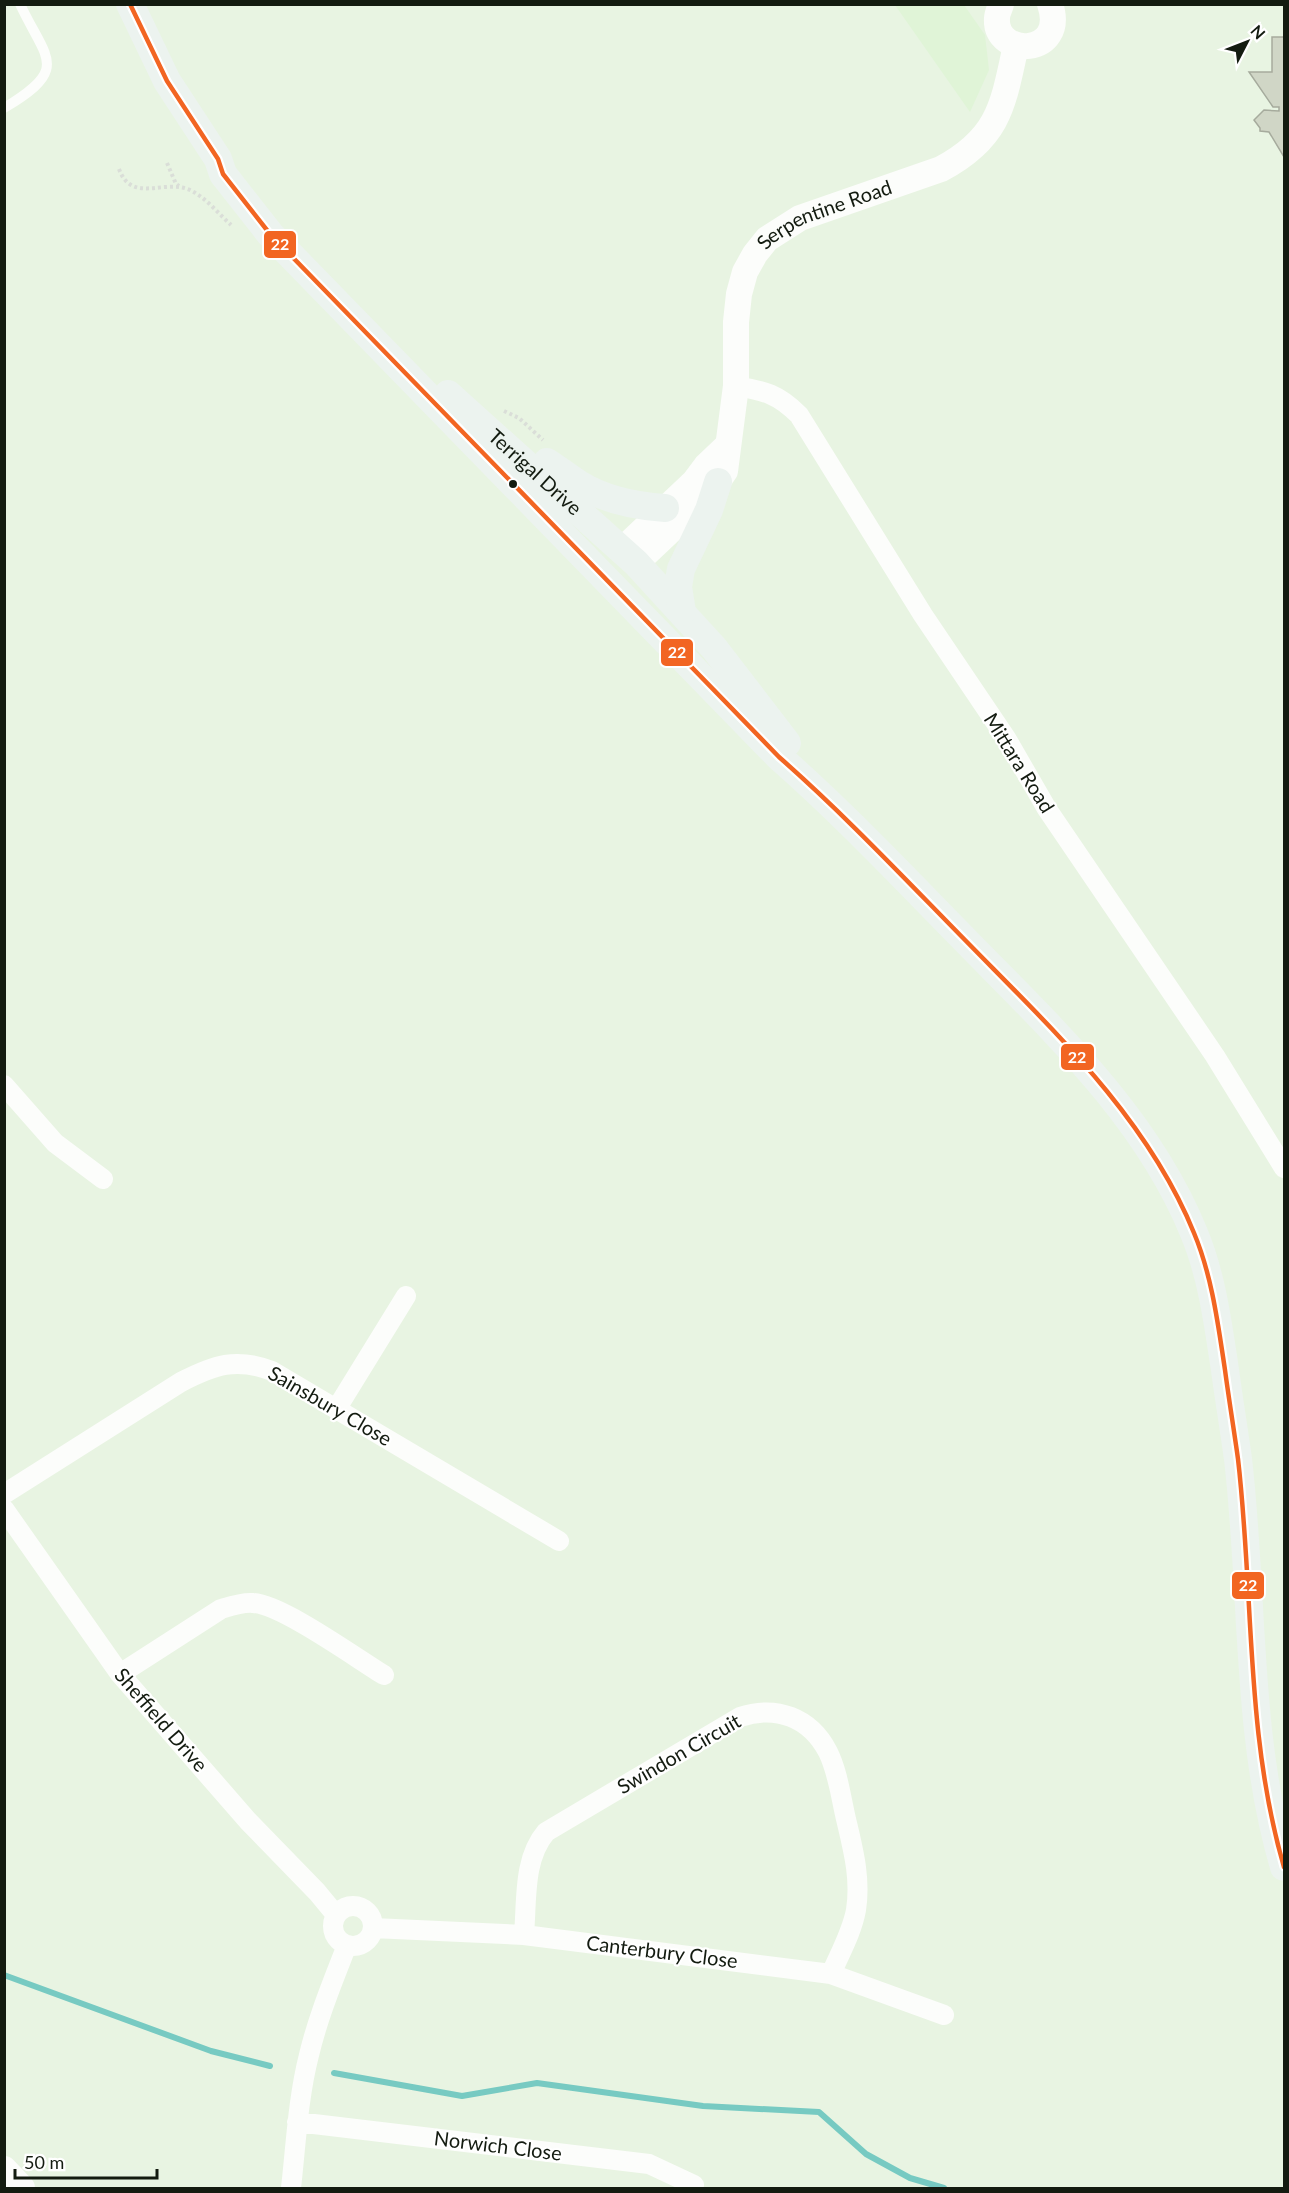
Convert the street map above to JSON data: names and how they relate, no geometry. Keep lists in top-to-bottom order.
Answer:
{
  "streets": {
    "main road": ["Terrigal Drive"],
    "street": [
      "Serpentine Road",
      "Mittara Road",
      "Sainsbury Close",
      "Sheffield Drive",
      "Swindon Circuit",
      "Canterbury Close",
      "Norwich Close"
    ]
  },
  "crossings": [
    ["Serpentine Road", "Terrigal Drive"],
    ["Serpentine Road", "Mittara Road"],
    ["Sheffield Drive", "Canterbury Close"],
    ["Swindon Circuit", "Canterbury Close"]
  ],
  "lines": ["transit line 22"],
  "scale_bar": "50 m",
  "north": "top right"
}
